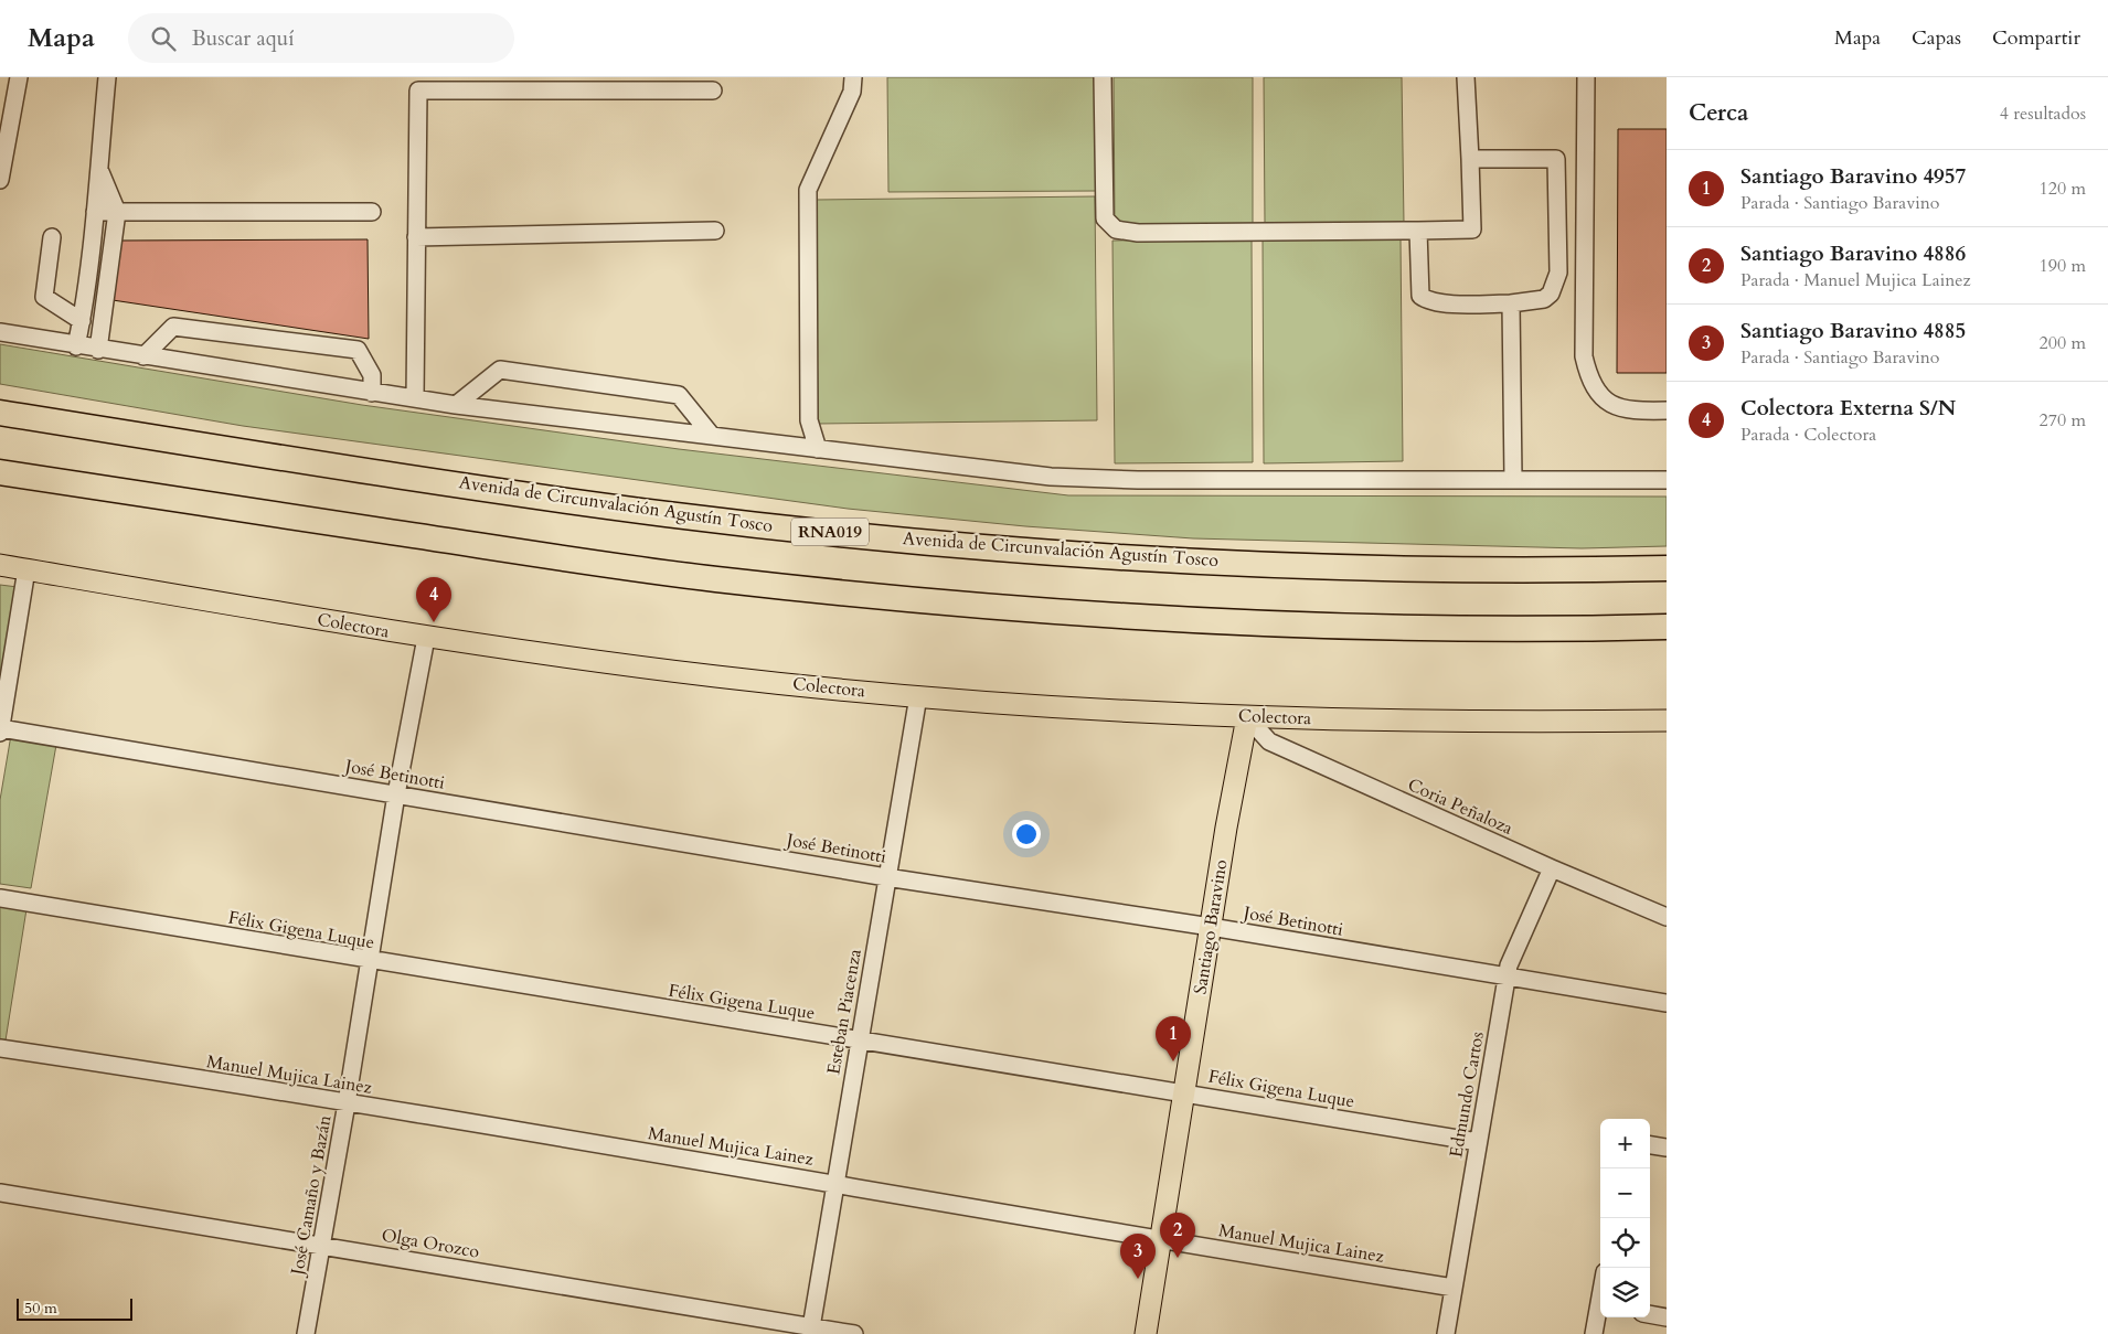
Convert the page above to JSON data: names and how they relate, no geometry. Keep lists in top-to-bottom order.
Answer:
{
  "streets": {
    "highway": ["Avenida de Circunvalación Agustín Tosco", "RNA019"],
    "main road": ["Colectora", "Santiago Baravino"],
    "street": [
      "José Betinotti",
      "Coria Peñaloza",
      "Félix Gigena Luque",
      "Esteban Piacenza",
      "Manuel Mujica Lainez",
      "Edmundo Cartos",
      "José Camaño y Bazán",
      "Olga Orozco"
    ]
  },
  "crossings": [
    ["Colectora", "Coria Peñaloza"],
    ["Colectora", "Santiago Baravino"],
    ["Colectora", "Esteban Piacenza"],
    ["Colectora", "José Camaño y Bazán"],
    ["José Betinotti", "Santiago Baravino"],
    ["José Betinotti", "Esteban Piacenza"],
    ["José Betinotti", "Edmundo Cartos"],
    ["José Betinotti", "José Camaño y Bazán"],
    ["Coria Peñaloza", "Santiago Baravino"],
    ["Coria Peñaloza", "Edmundo Cartos"],
    ["Santiago Baravino", "Félix Gigena Luque"],
    ["Santiago Baravino", "Manuel Mujica Lainez"],
    ["Félix Gigena Luque", "Esteban Piacenza"],
    ["Félix Gigena Luque", "Edmundo Cartos"],
    ["Félix Gigena Luque", "José Camaño y Bazán"],
    ["Esteban Piacenza", "Manuel Mujica Lainez"],
    ["Esteban Piacenza", "Olga Orozco"],
    ["Manuel Mujica Lainez", "Edmundo Cartos"],
    ["Manuel Mujica Lainez", "José Camaño y Bazán"],
    ["José Camaño y Bazán", "Olga Orozco"]
  ],
  "scale_bar": "50 m",
  "page": {
    "header": "Mapa",
    "search": "Buscar aquí",
    "nav": ["Mapa", "Capas", "Compartir"],
    "heading": ["Cerca", "4 resultados"],
    "list": [
      {
        "mark": "1",
        "name": "Santiago Baravino 4957",
        "note": "Parada · Santiago Baravino",
        "value": "120 m"
      },
      {
        "mark": "2",
        "name": "Santiago Baravino 4886",
        "note": "Parada · Manuel Mujica Lainez",
        "value": "190 m"
      },
      {
        "mark": "3",
        "name": "Santiago Baravino 4885",
        "note": "Parada · Santiago Baravino",
        "value": "200 m"
      },
      {
        "mark": "4",
        "name": "Colectora Externa S/N",
        "note": "Parada · Colectora",
        "value": "270 m"
      }
    ],
    "pins": [
      "4",
      "1",
      "2",
      "3"
    ],
    "map_buttons": ["+", "−"],
    "scale": "50 m"
  }
}
